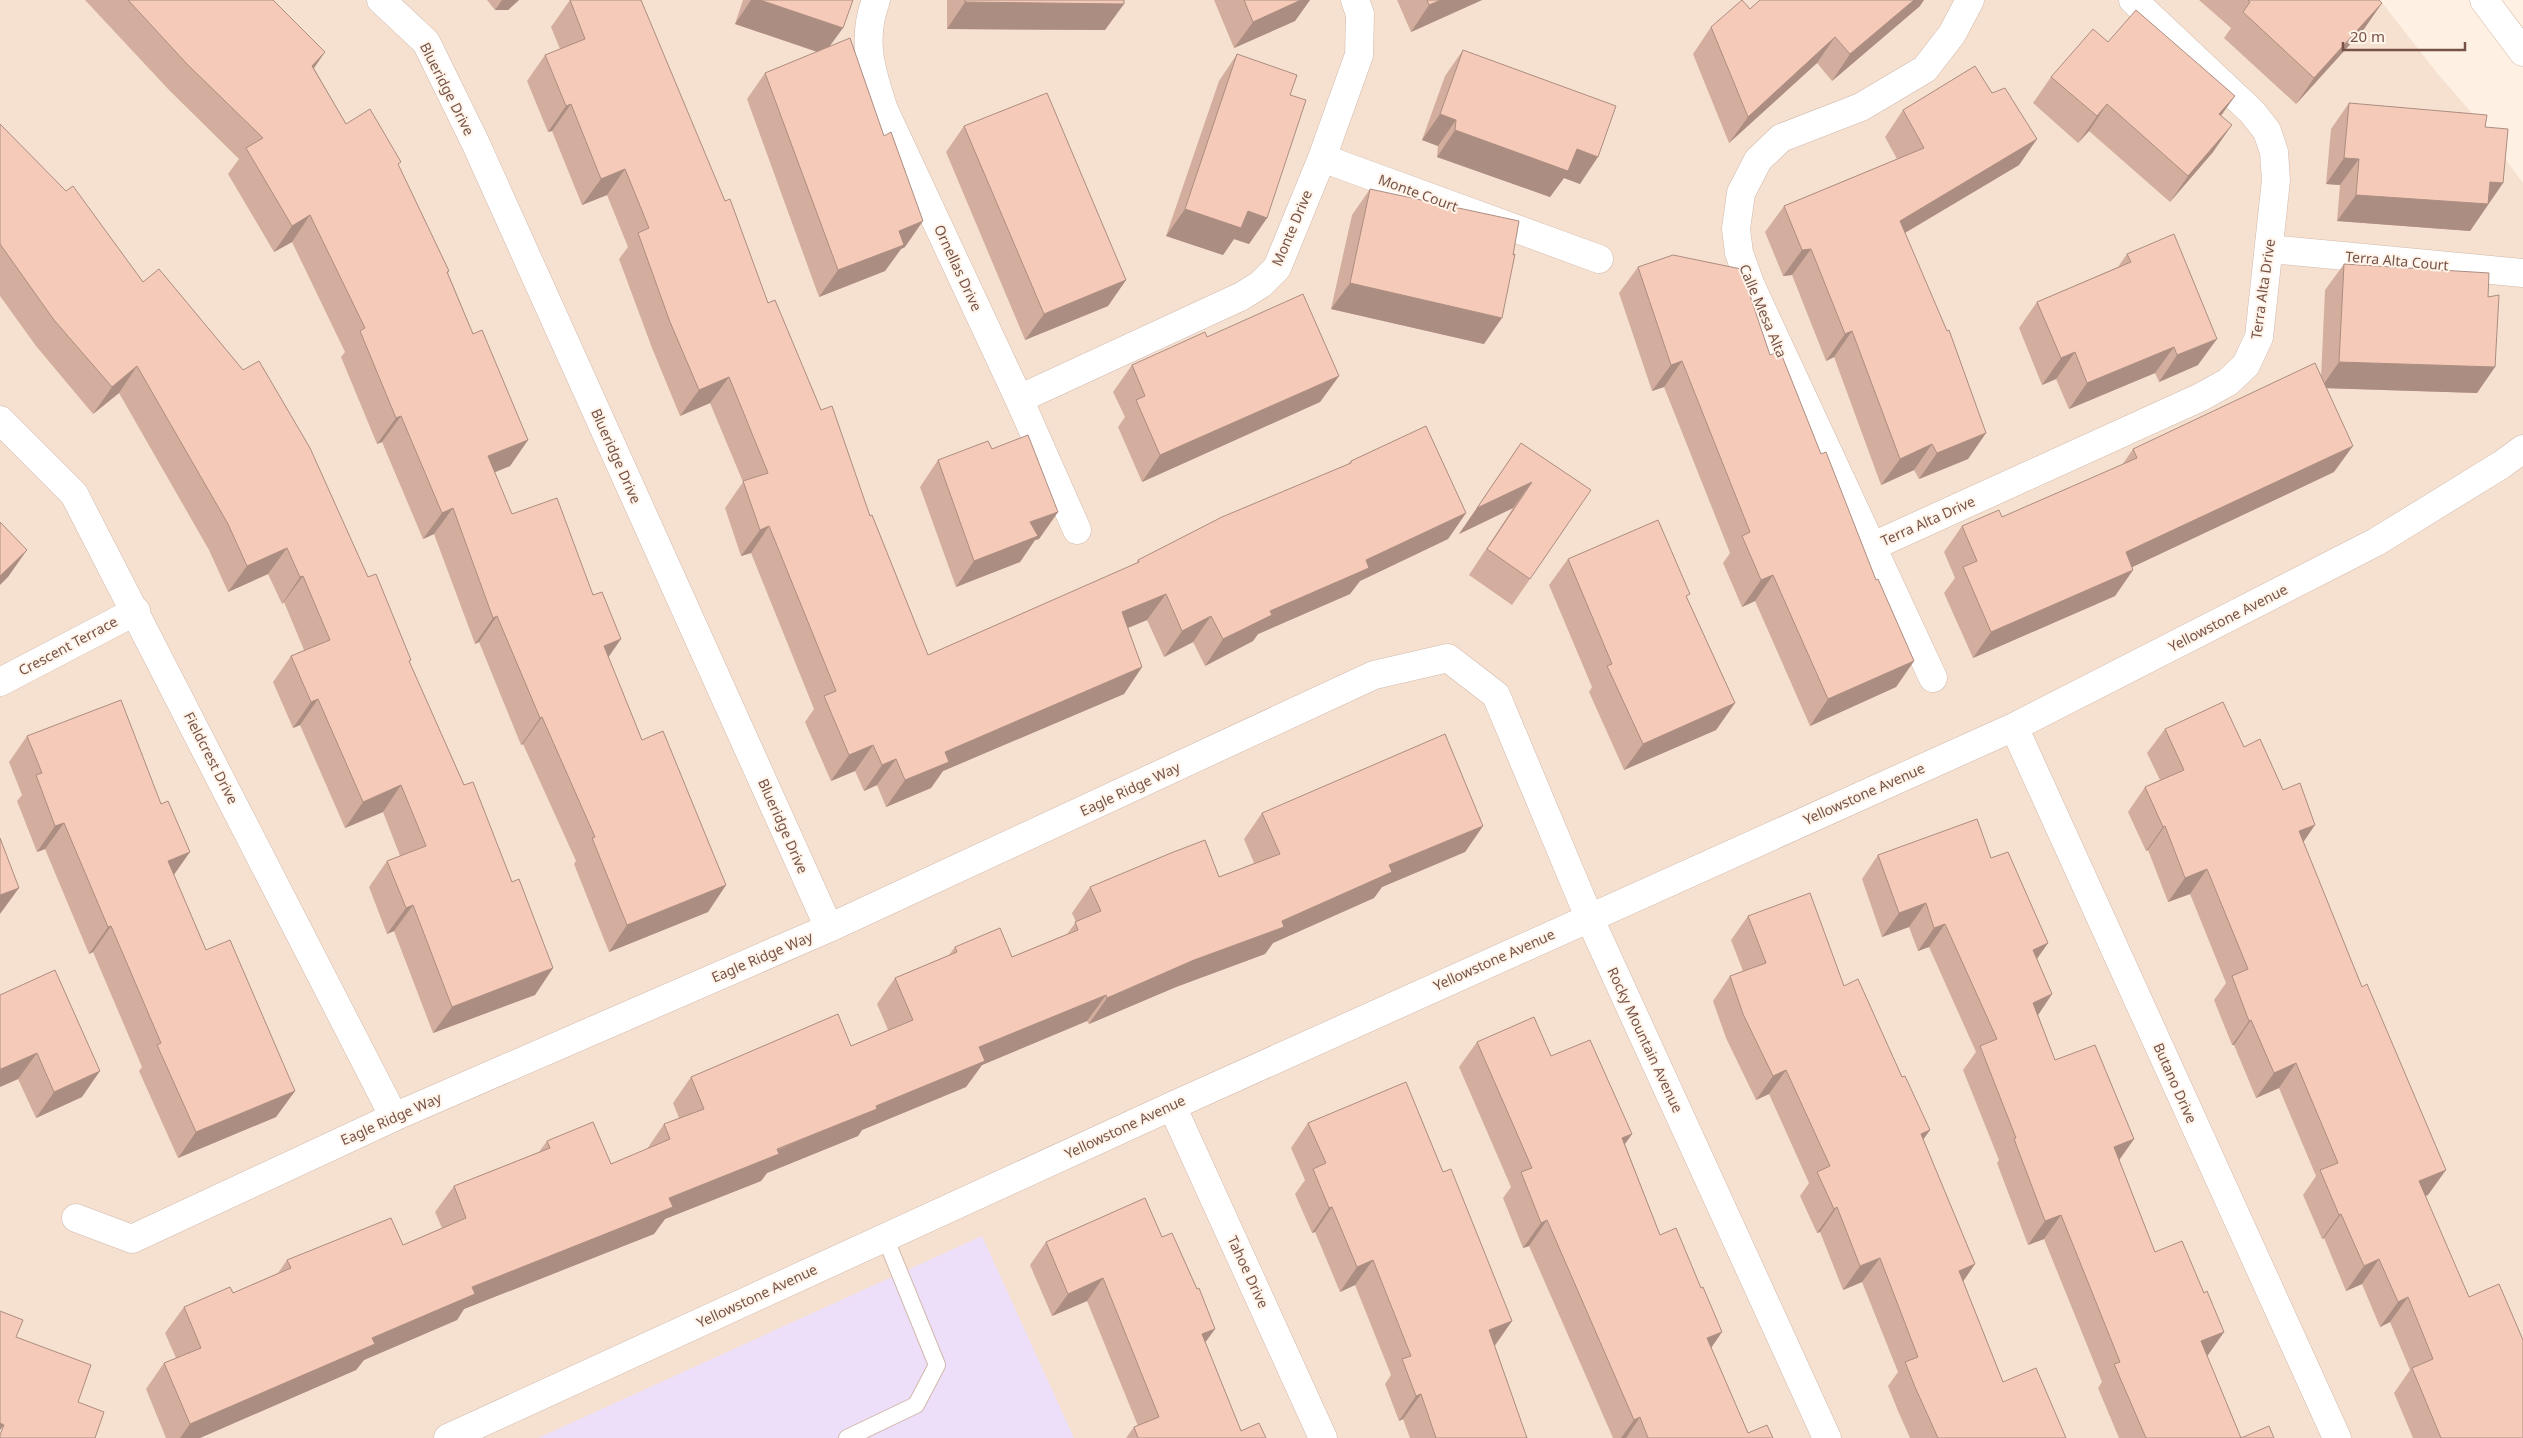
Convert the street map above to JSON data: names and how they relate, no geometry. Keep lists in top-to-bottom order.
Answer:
{
  "streets": {
    "street": [
      "Blueridge Drive",
      "Monte Court",
      "Monte Drive",
      "Terra Alta Court",
      "Ornellas Drive",
      "Terra Alta Drive",
      "Calle Mesa Alta",
      "Yellowstone Avenue",
      "Crescent Terrace",
      "Fieldcrest Drive",
      "Eagle Ridge Way",
      "Rocky Mountain Avenue",
      "Butano Drive",
      "Tahoe Drive"
    ]
  },
  "crossings": [
    ["Blueridge Drive", "Eagle Ridge Way"],
    ["Monte Court", "Monte Drive"],
    ["Monte Drive", "Ornellas Drive"],
    ["Terra Alta Court", "Terra Alta Drive"],
    ["Terra Alta Drive", "Calle Mesa Alta"],
    ["Yellowstone Avenue", "Rocky Mountain Avenue"],
    ["Yellowstone Avenue", "Butano Drive"],
    ["Yellowstone Avenue", "Tahoe Drive"],
    ["Crescent Terrace", "Fieldcrest Drive"],
    ["Fieldcrest Drive", "Eagle Ridge Way"],
    ["Eagle Ridge Way", "Rocky Mountain Avenue"]
  ],
  "scale_bar": "20 m"
}
